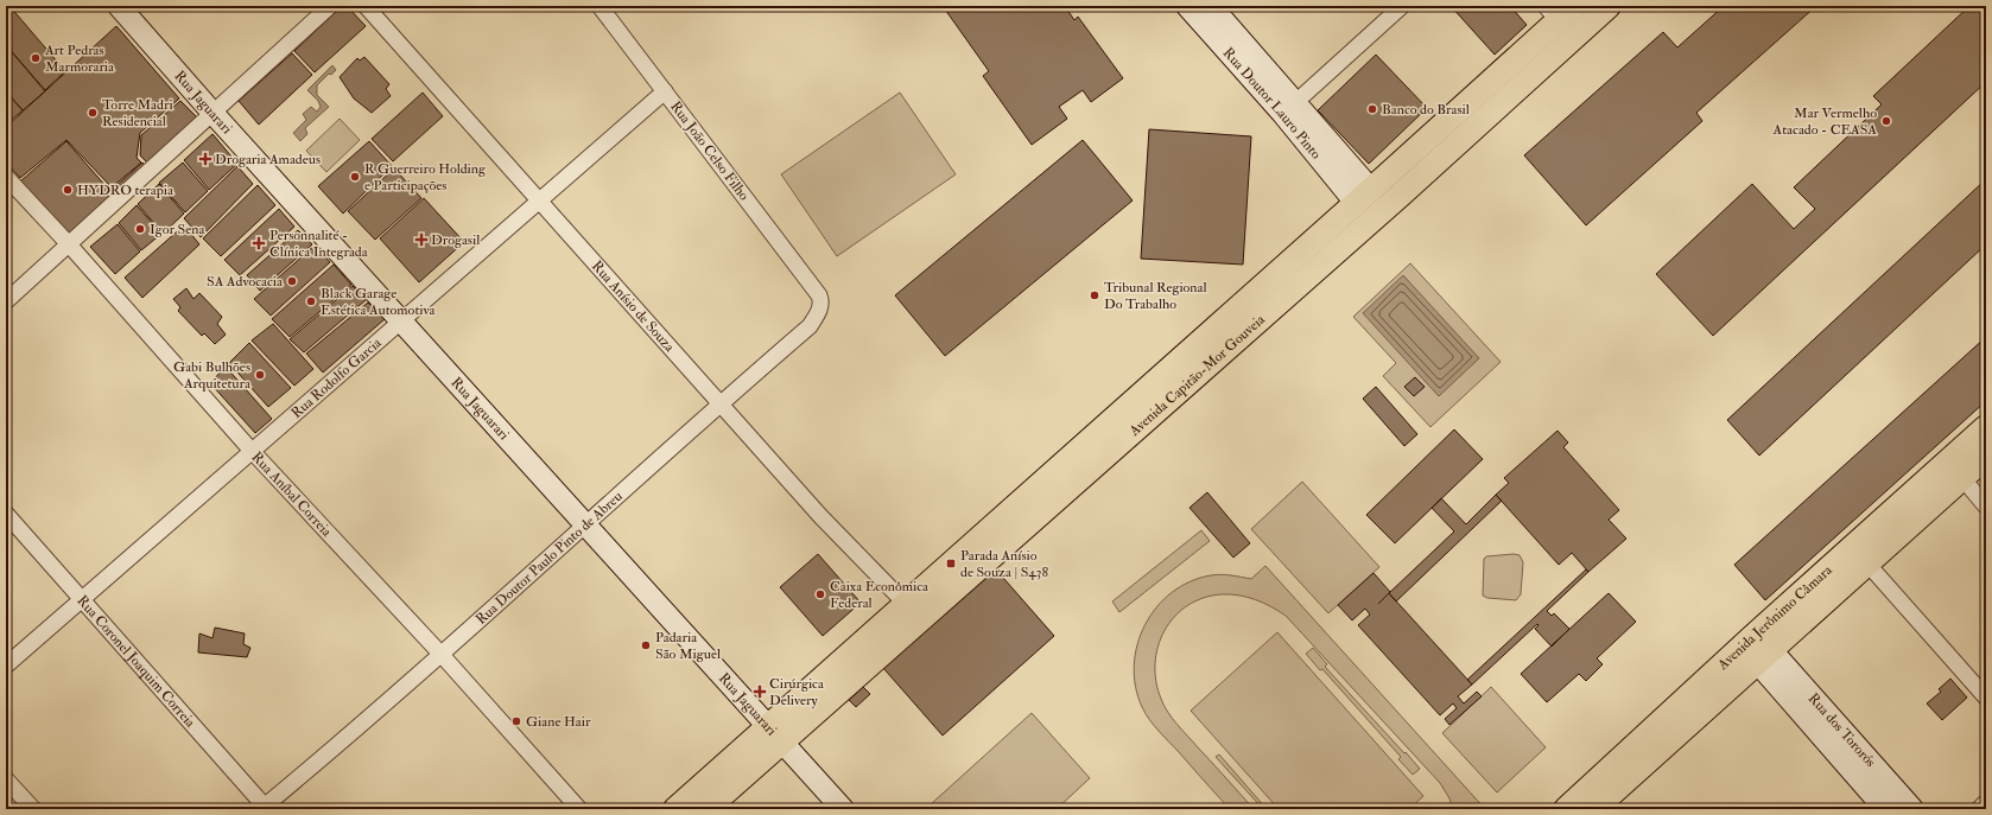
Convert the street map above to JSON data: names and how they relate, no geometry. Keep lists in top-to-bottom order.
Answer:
{
  "streets": {
    "main road": [
      "Rua Jaguarari",
      "Rua Doutor Lauro Pinto",
      "Avenida Capitão-Mor Gouveia",
      "Avenida Jerônimo Câmara",
      "Rua dos Tororós"
    ],
    "street": [
      "Rua João Celso Filho",
      "Rua Anísio de Souza",
      "Rua Rodolfo Garcia",
      "Rua Aníbal Correia",
      "Rua Doutor Paulo Pinto de Abreu",
      "Rua Coronel Joaquim Correia"
    ]
  },
  "crossings": [
    ["Rua Jaguarari", "Avenida Capitão-Mor Gouveia"],
    ["Rua Jaguarari", "Rua Rodolfo Garcia"],
    ["Rua Jaguarari", "Rua Doutor Paulo Pinto de Abreu"],
    ["Rua Doutor Lauro Pinto", "Avenida Capitão-Mor Gouveia"],
    ["Rua João Celso Filho", "Rua Rodolfo Garcia"],
    ["Rua João Celso Filho", "Rua Doutor Paulo Pinto de Abreu"],
    ["Rua Anísio de Souza", "Avenida Capitão-Mor Gouveia"],
    ["Rua Anísio de Souza", "Rua Rodolfo Garcia"],
    ["Rua Anísio de Souza", "Rua Doutor Paulo Pinto de Abreu"],
    ["Rua Rodolfo Garcia", "Rua Aníbal Correia"],
    ["Rua Rodolfo Garcia", "Rua Coronel Joaquim Correia"],
    ["Rua Aníbal Correia", "Rua Doutor Paulo Pinto de Abreu"],
    ["Rua Doutor Paulo Pinto de Abreu", "Rua Coronel Joaquim Correia"],
    ["Avenida Jerônimo Câmara", "Rua dos Tororós"]
  ],
  "places": {
    "other": [
      "Art Pedras Marmoraria",
      "Banco do Brasil",
      "Torre Madri Residencial",
      "Mar Vermelho Atacado - CEASA",
      "R Guerreiro Holding e Participações",
      "HYDRO terapia",
      "Igor Sena",
      "SA Advocacia",
      "Tribunal Regional Do Trabalho",
      "Black Garage Estética Automotiva",
      "Gabi Bulhões Arquitetura",
      "Caixa Econômica Federal",
      "Padaria São Miguel",
      "Giane Hair"
    ],
    "health": [
      "Drogaria Amadeus",
      "Drogasil",
      "Personnalité - Clínica Integrada",
      "Cirúrgica Delivery"
    ],
    "transit": ["Parada Anísio de Souza | S438"]
  }
}
